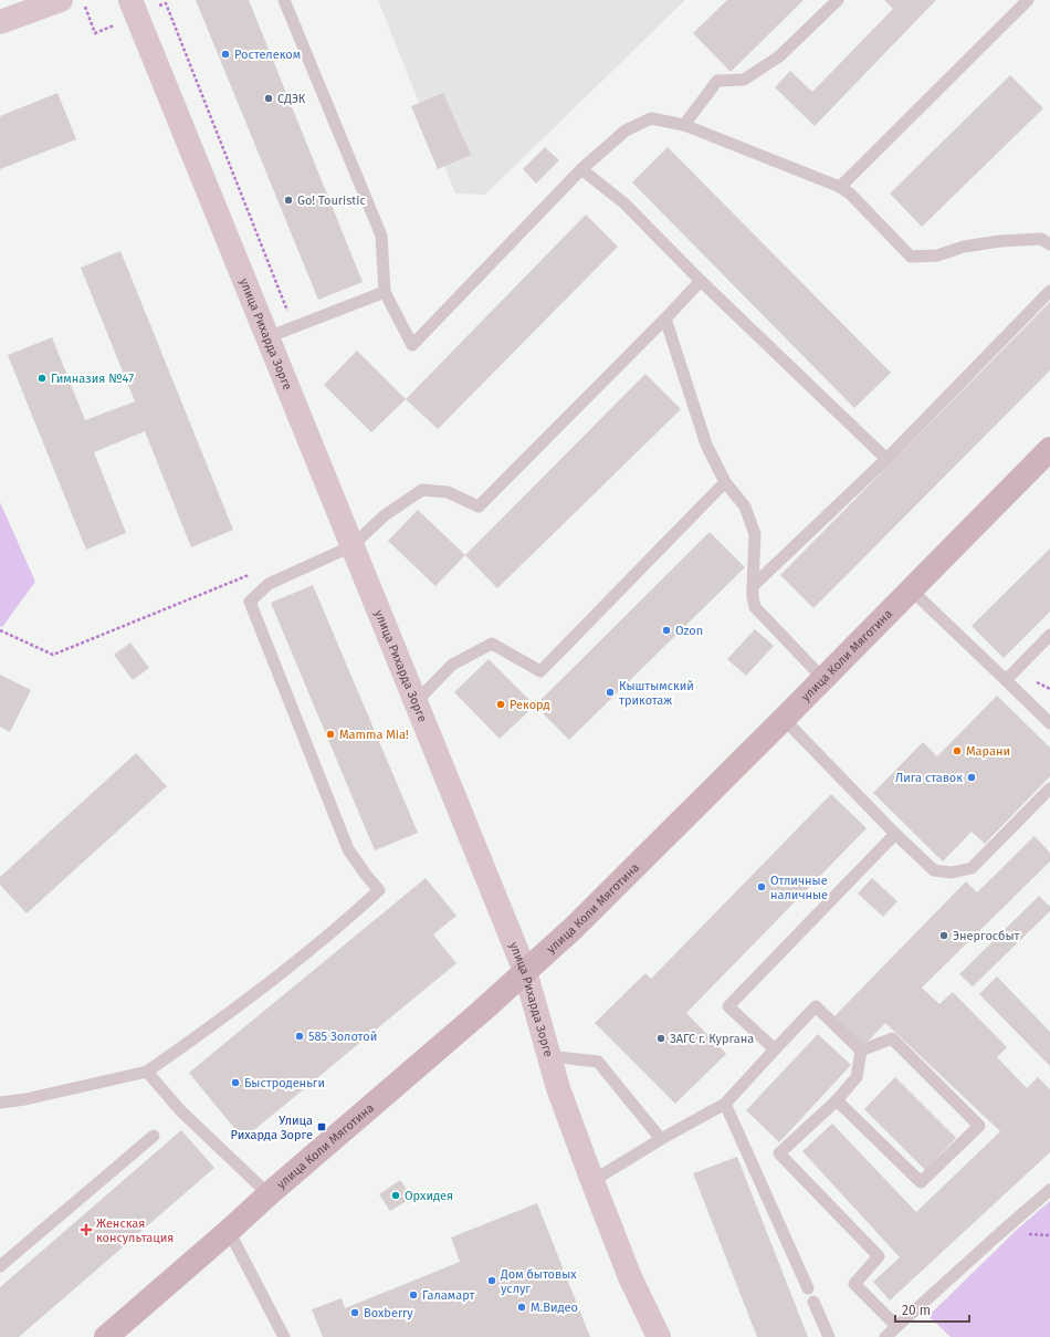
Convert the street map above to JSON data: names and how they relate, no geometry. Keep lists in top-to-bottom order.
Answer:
{
  "streets": {
    "main road": ["улица Рихарда Зорге", "улица Коли Мяготина"]
  },
  "crossings": [
    ["улица Рихарда Зорге", "улица Коли Мяготина"]
  ],
  "places": {
    "other": [
      "Ростелеком",
      "СДЭК",
      "Go! Touristic",
      "Гимназия №47",
      "Ozon",
      "Кыштымский трикотаж",
      "Рекорд",
      "Mamma Mia!",
      "Марани",
      "Лига ставок",
      "Отличные наличные",
      "Энергосбыт",
      "585 Золотой",
      "ЗАГС г. Кургана",
      "Быстроденьги",
      "Орхидея",
      "Дом бытовых услуг",
      "Галамарт",
      "М.Видео",
      "Boxberry"
    ],
    "transit": ["Улица Рихарда Зорге"],
    "health": ["Женская консультация"]
  },
  "scale_bar": "20 m"
}
